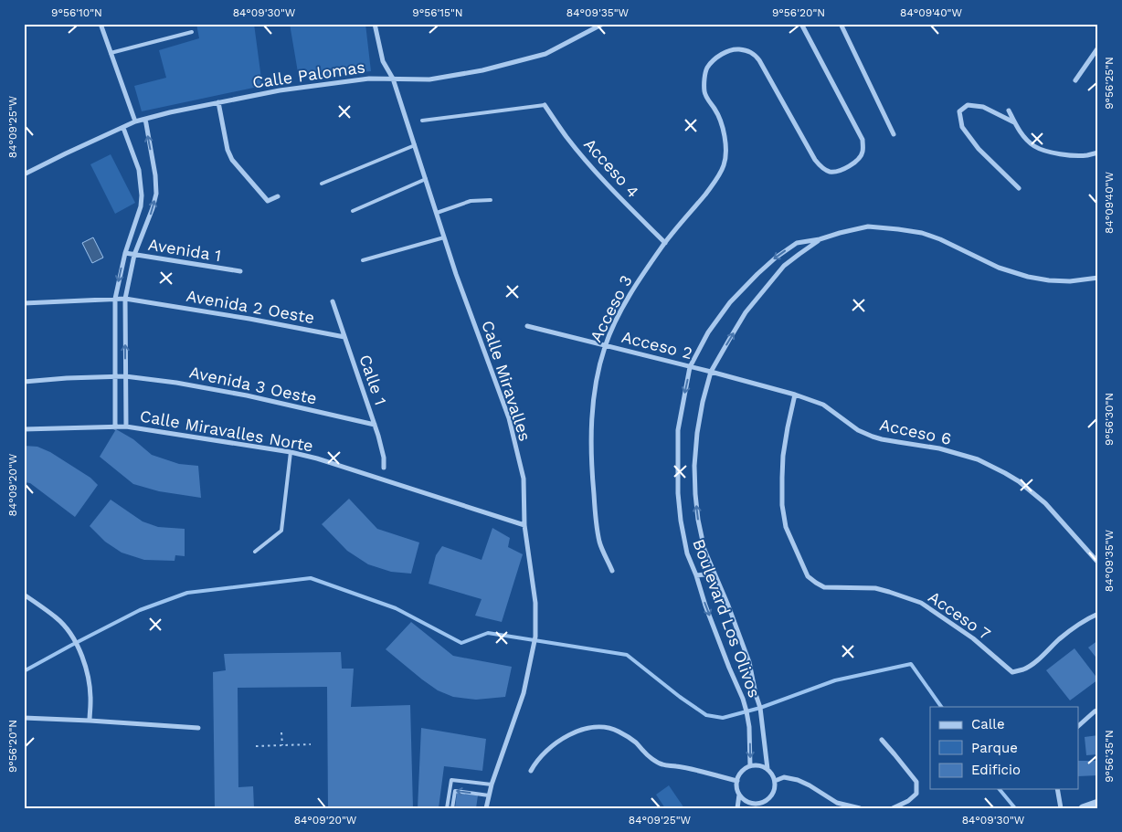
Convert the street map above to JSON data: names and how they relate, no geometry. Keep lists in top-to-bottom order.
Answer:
{
  "streets": {
    "street": [
      "Calle Palomas",
      "Acceso 4",
      "Avenida 1",
      "Avenida 2 Oeste",
      "Acceso 3",
      "Acceso 2",
      "Calle 1",
      "Calle Miravalles",
      "Avenida 3 Oeste",
      "Calle Miravalles Norte",
      "Acceso 6",
      "Acceso 7",
      "Boulevard Los Olivos"
    ]
  },
  "crossings": [
    ["Calle Palomas", "Calle Miravalles"],
    ["Acceso 4", "Acceso 3"],
    ["Avenida 2 Oeste", "Calle 1"],
    ["Acceso 3", "Acceso 2"],
    ["Acceso 2", "Acceso 6"],
    ["Acceso 2", "Boulevard Los Olivos"],
    ["Calle 1", "Avenida 3 Oeste"],
    ["Calle Miravalles", "Calle Miravalles Norte"],
    ["Acceso 6", "Acceso 7"],
    ["Acceso 6", "Boulevard Los Olivos"]
  ],
  "legend": ["Calle", "Parque", "Edificio"],
  "coordinates": [
    "9°56'10\"N",
    "84°09'30\"W",
    "9°56'15\"N",
    "84°09'35\"W",
    "9°56'20\"N",
    "84°09'40\"W",
    "9°56'25\"N",
    "84°09'25\"W",
    "9°56'30\"N",
    "84°09'20\"W",
    "9°56'35\"N"
  ]
}
